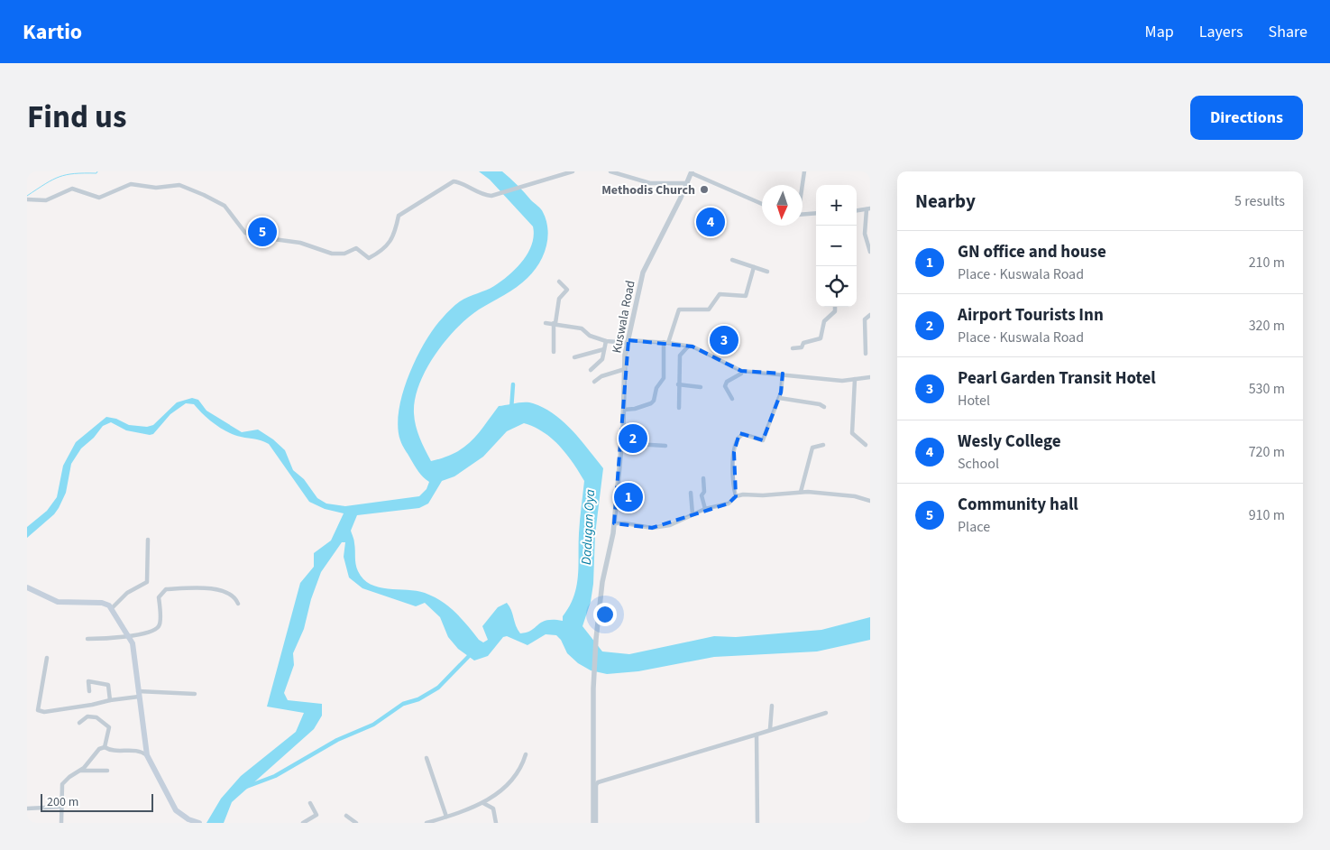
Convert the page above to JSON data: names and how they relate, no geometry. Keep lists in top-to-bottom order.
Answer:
{
  "streets": {
    "street": ["Kuswala Road"]
  },
  "water": ["Dadugan Oya"],
  "places": ["Methodis Church"],
  "scale_bar": "200 m",
  "north": "bottom",
  "page": {
    "header": "Kartio",
    "nav": ["Map", "Layers", "Share"],
    "title": "Find us",
    "buttons": "Directions",
    "heading": ["Nearby", "5 results"],
    "map_buttons": ["+", "−"],
    "pins": [
      "4",
      "5",
      "3",
      "2",
      "1"
    ],
    "list": [
      {
        "mark": "1",
        "name": "GN office and house",
        "note": "Place · Kuswala Road",
        "value": "210 m"
      },
      {
        "mark": "2",
        "name": "Airport Tourists Inn",
        "note": "Place · Kuswala Road",
        "value": "320 m"
      },
      {
        "mark": "3",
        "name": "Pearl Garden Transit Hotel",
        "note": "Hotel",
        "value": "530 m"
      },
      {
        "mark": "4",
        "name": "Wesly College",
        "note": "School",
        "value": "720 m"
      },
      {
        "mark": "5",
        "name": "Community hall",
        "note": "Place",
        "value": "910 m"
      }
    ],
    "scale": "200 m"
  }
}
